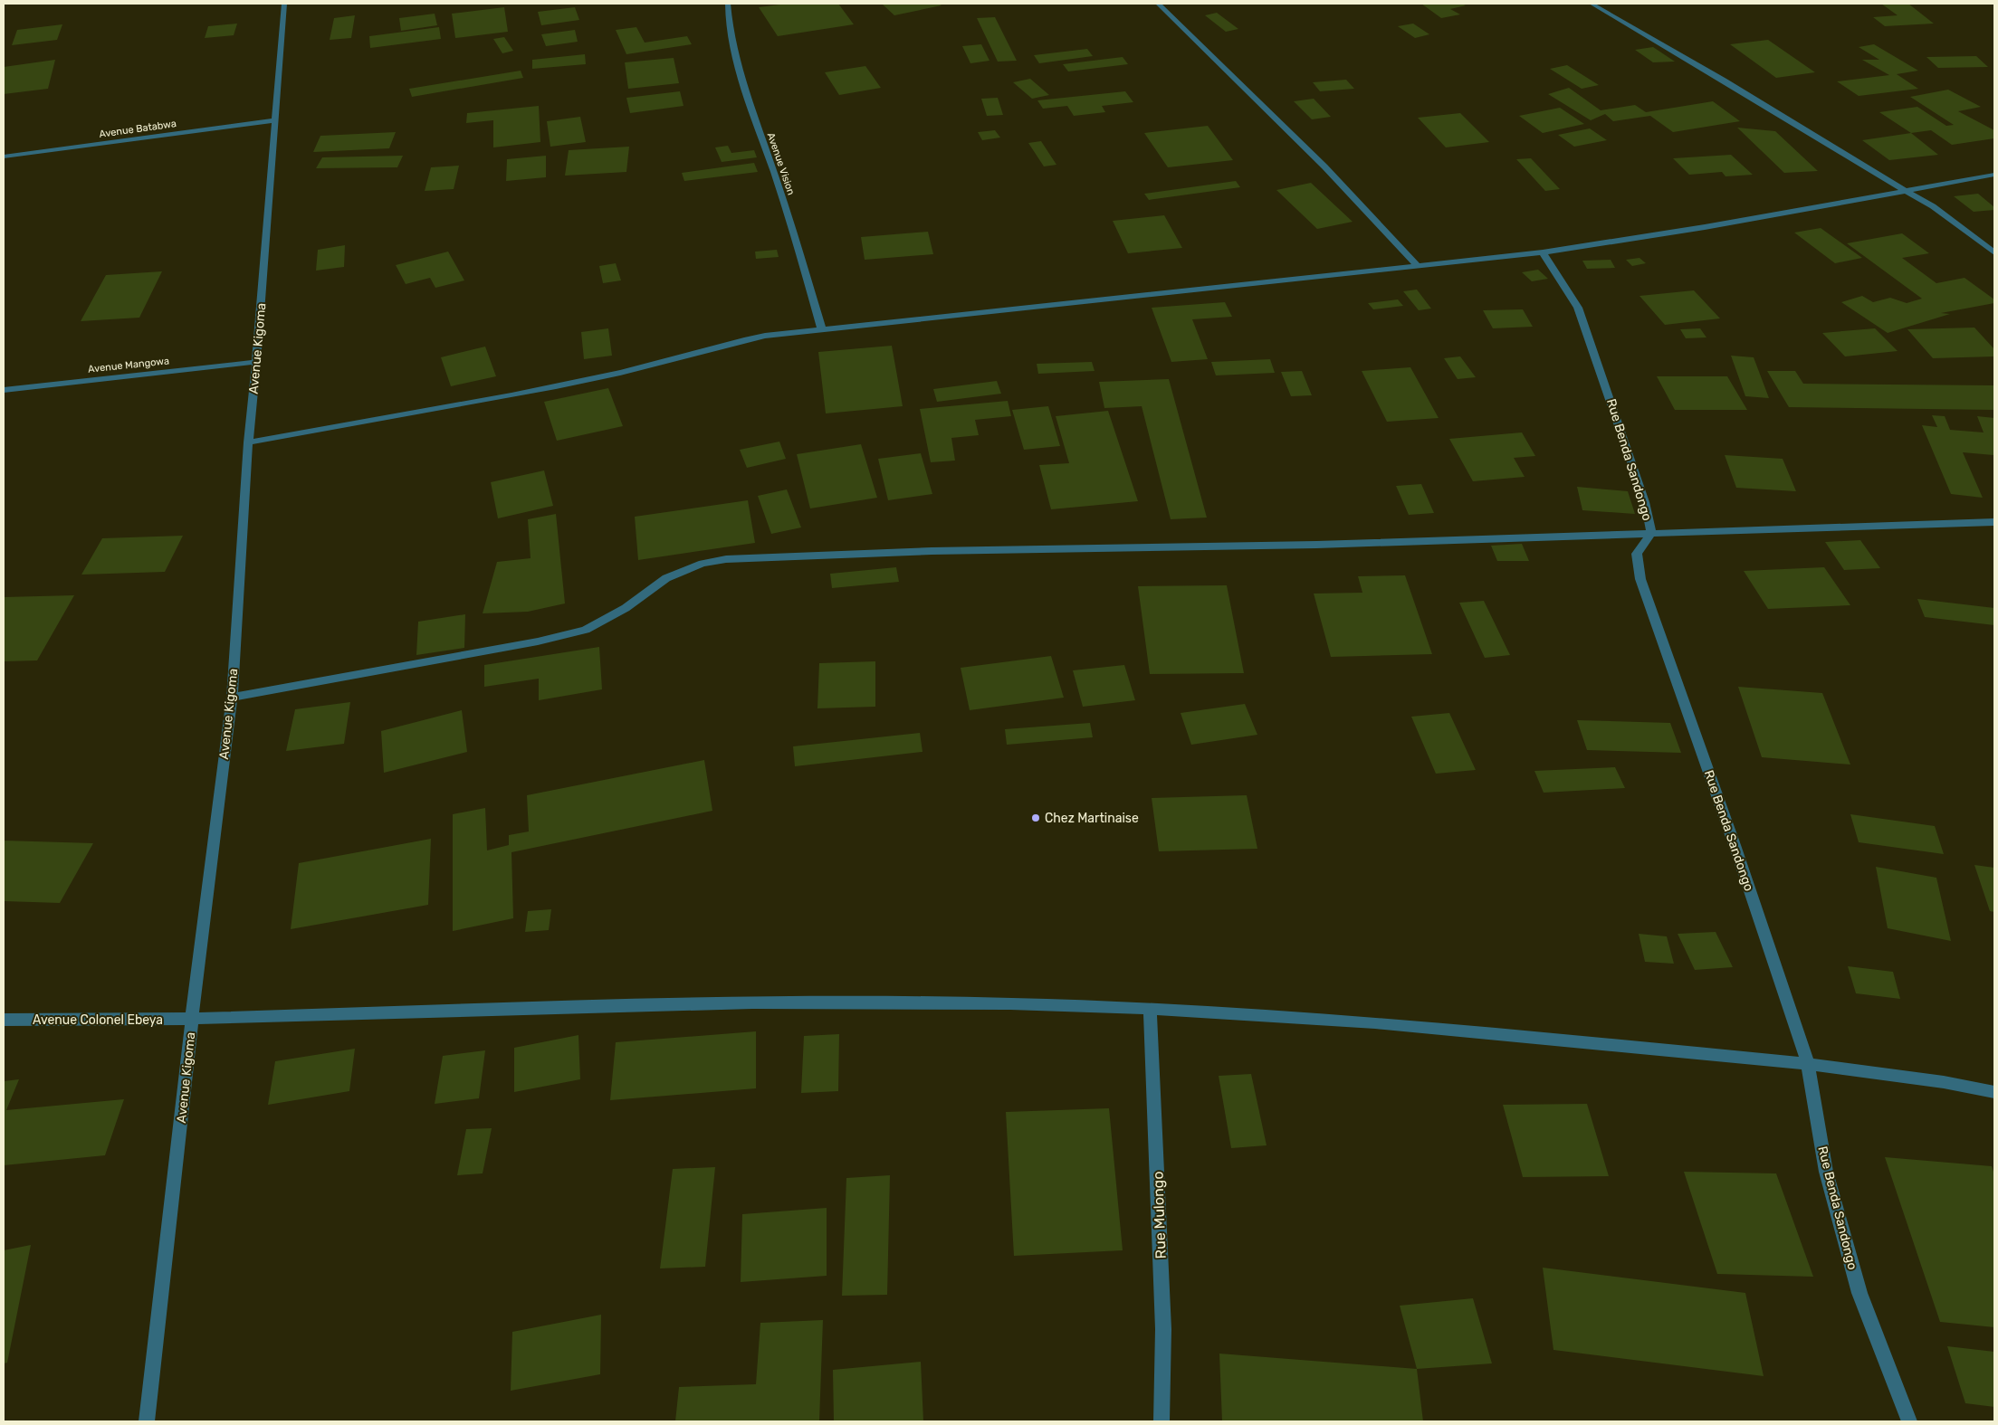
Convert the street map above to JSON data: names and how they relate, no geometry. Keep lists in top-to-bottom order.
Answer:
{
  "streets": {
    "street": [
      "Avenue Batabwa",
      "Avenue Vision",
      "Avenue Kigoma",
      "Avenue Mangowa",
      "Rue Benda Sandongo",
      "Avenue Colonel Ebeya",
      "Rue Mulongo"
    ]
  },
  "crossings": [
    ["Avenue Batabwa", "Avenue Kigoma"],
    ["Avenue Kigoma", "Avenue Mangowa"],
    ["Avenue Kigoma", "Avenue Colonel Ebeya"],
    ["Rue Benda Sandongo", "Avenue Colonel Ebeya"],
    ["Avenue Colonel Ebeya", "Rue Mulongo"]
  ],
  "places": ["Chez Martinaise"]
}
